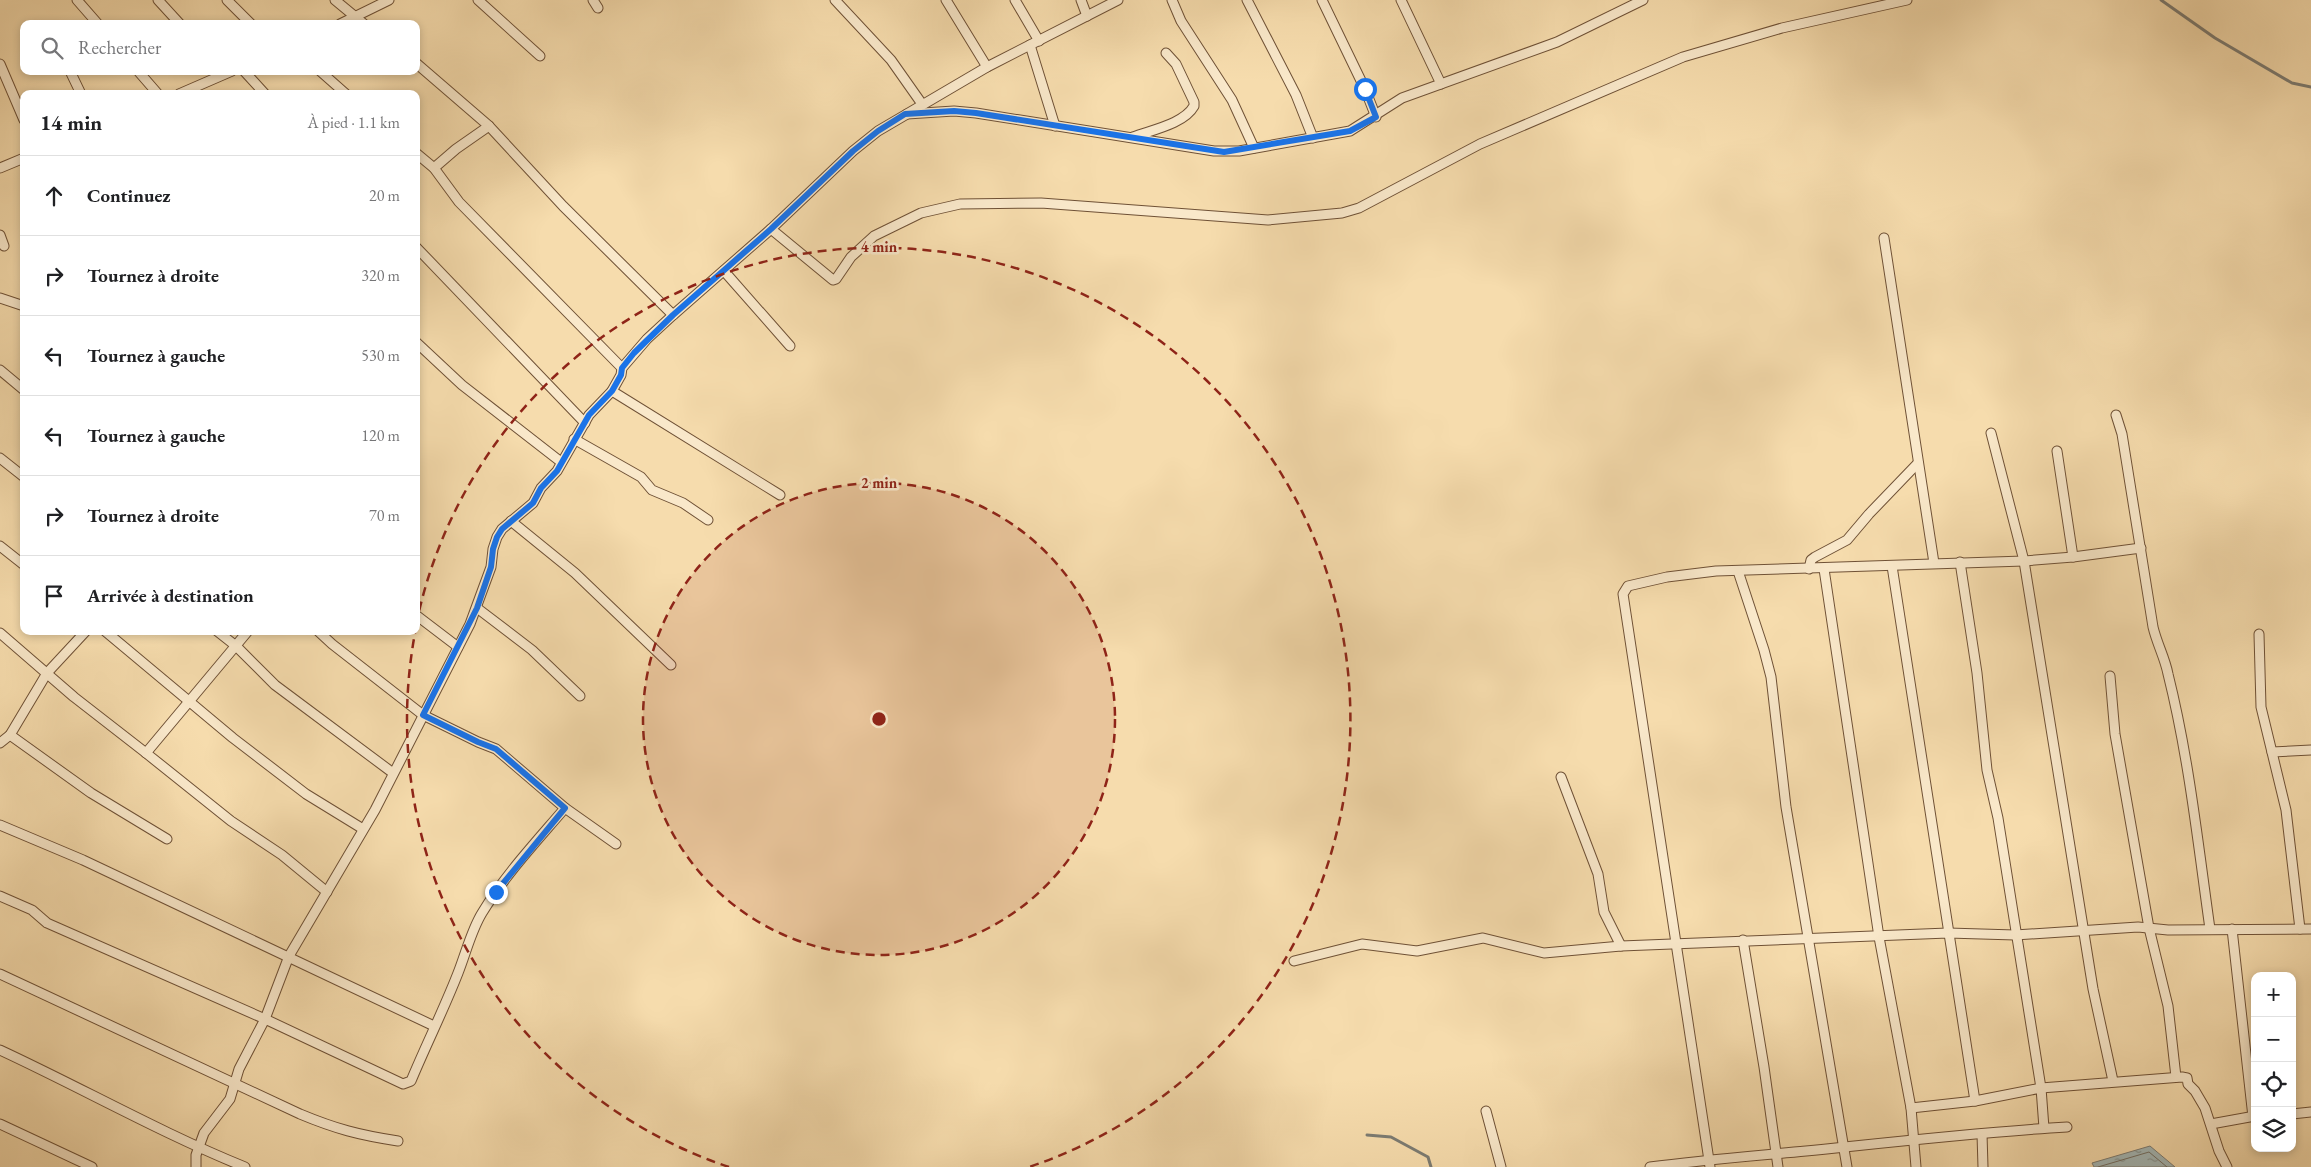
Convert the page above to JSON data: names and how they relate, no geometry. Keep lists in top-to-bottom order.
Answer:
{
  "page": {
    "search": "Rechercher",
    "heading": ["14 min", "À pied · 1.1 km"],
    "list": [
      ["Continuez", "20 m"],
      ["Tournez à droite", "320 m"],
      ["Tournez à gauche", "530 m"],
      ["Tournez à gauche", "120 m"],
      ["Tournez à droite", "70 m"],
      "Arrivée à destination"
    ],
    "map_buttons": ["+", "−"]
  },
  "rings": ["4 min", "2 min"]
}
